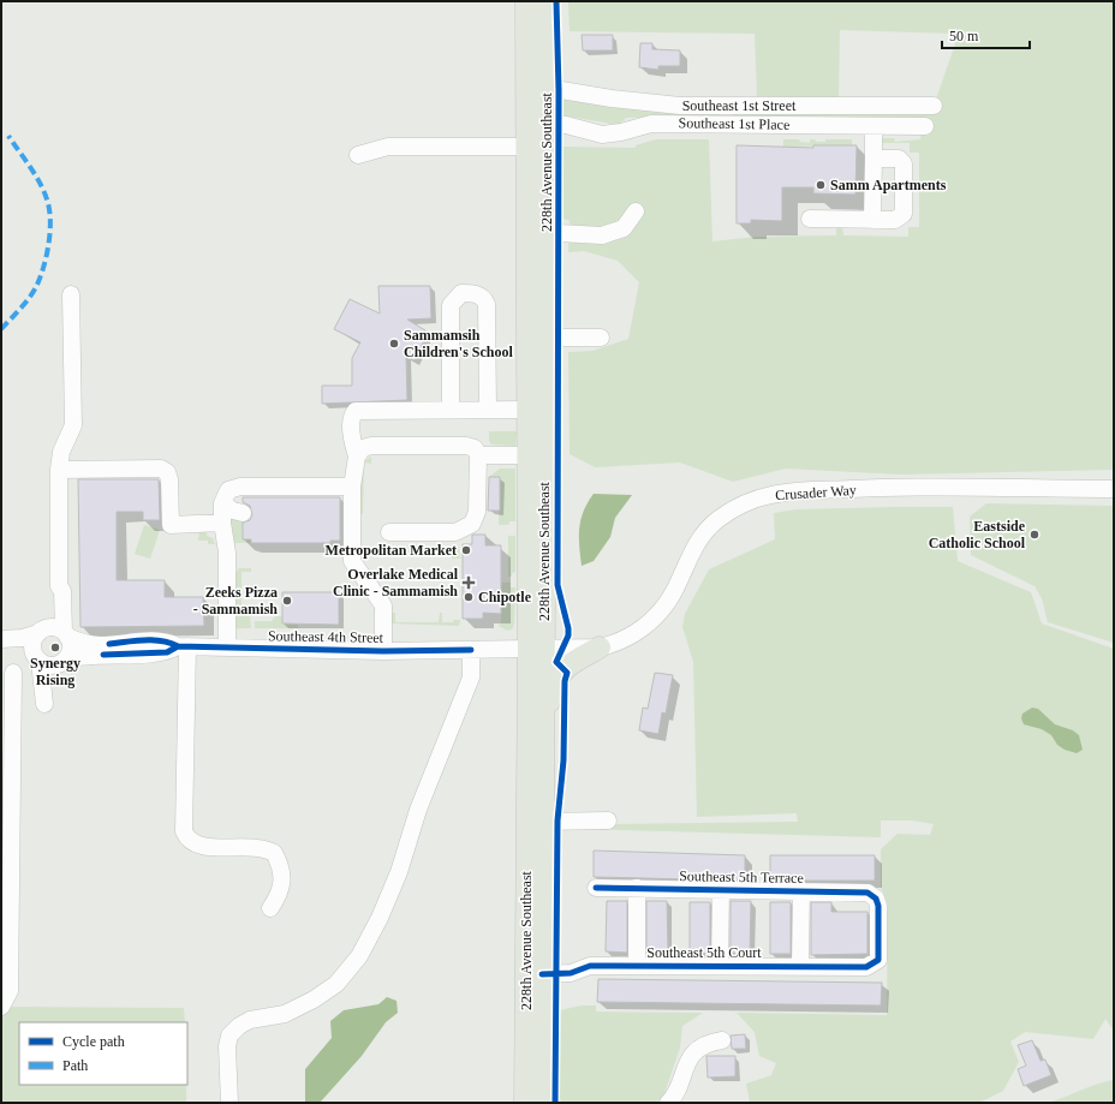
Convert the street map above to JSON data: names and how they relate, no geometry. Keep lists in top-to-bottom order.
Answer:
{
  "streets": {
    "main road": ["228th Avenue Southeast"],
    "street": [
      "Southeast 1st Street",
      "Southeast 1st Place",
      "Crusader Way",
      "Southeast 4th Street",
      "Southeast 5th Terrace",
      "Southeast 5th Court"
    ]
  },
  "crossings": [
    ["Southeast 1st Street", "228th Avenue Southeast"],
    ["Southeast 1st Place", "228th Avenue Southeast"],
    ["228th Avenue Southeast", "Crusader Way"],
    ["228th Avenue Southeast", "Southeast 4th Street"],
    ["228th Avenue Southeast", "Southeast 5th Court"],
    ["Crusader Way", "Southeast 4th Street"],
    ["Southeast 5th Terrace", "Southeast 5th Court"]
  ],
  "places": {
    "other": [
      "Samm Apartments",
      "Sammamsih Children's School",
      "Eastside Catholic School",
      "Metropolitan Market",
      "Chipotle",
      "Zeeks Pizza - Sammamish",
      "Synergy Rising"
    ],
    "health": ["Overlake Medical Clinic - Sammamish"]
  },
  "legend": ["Cycle path", "Path"],
  "scale_bar": "50 m"
}
